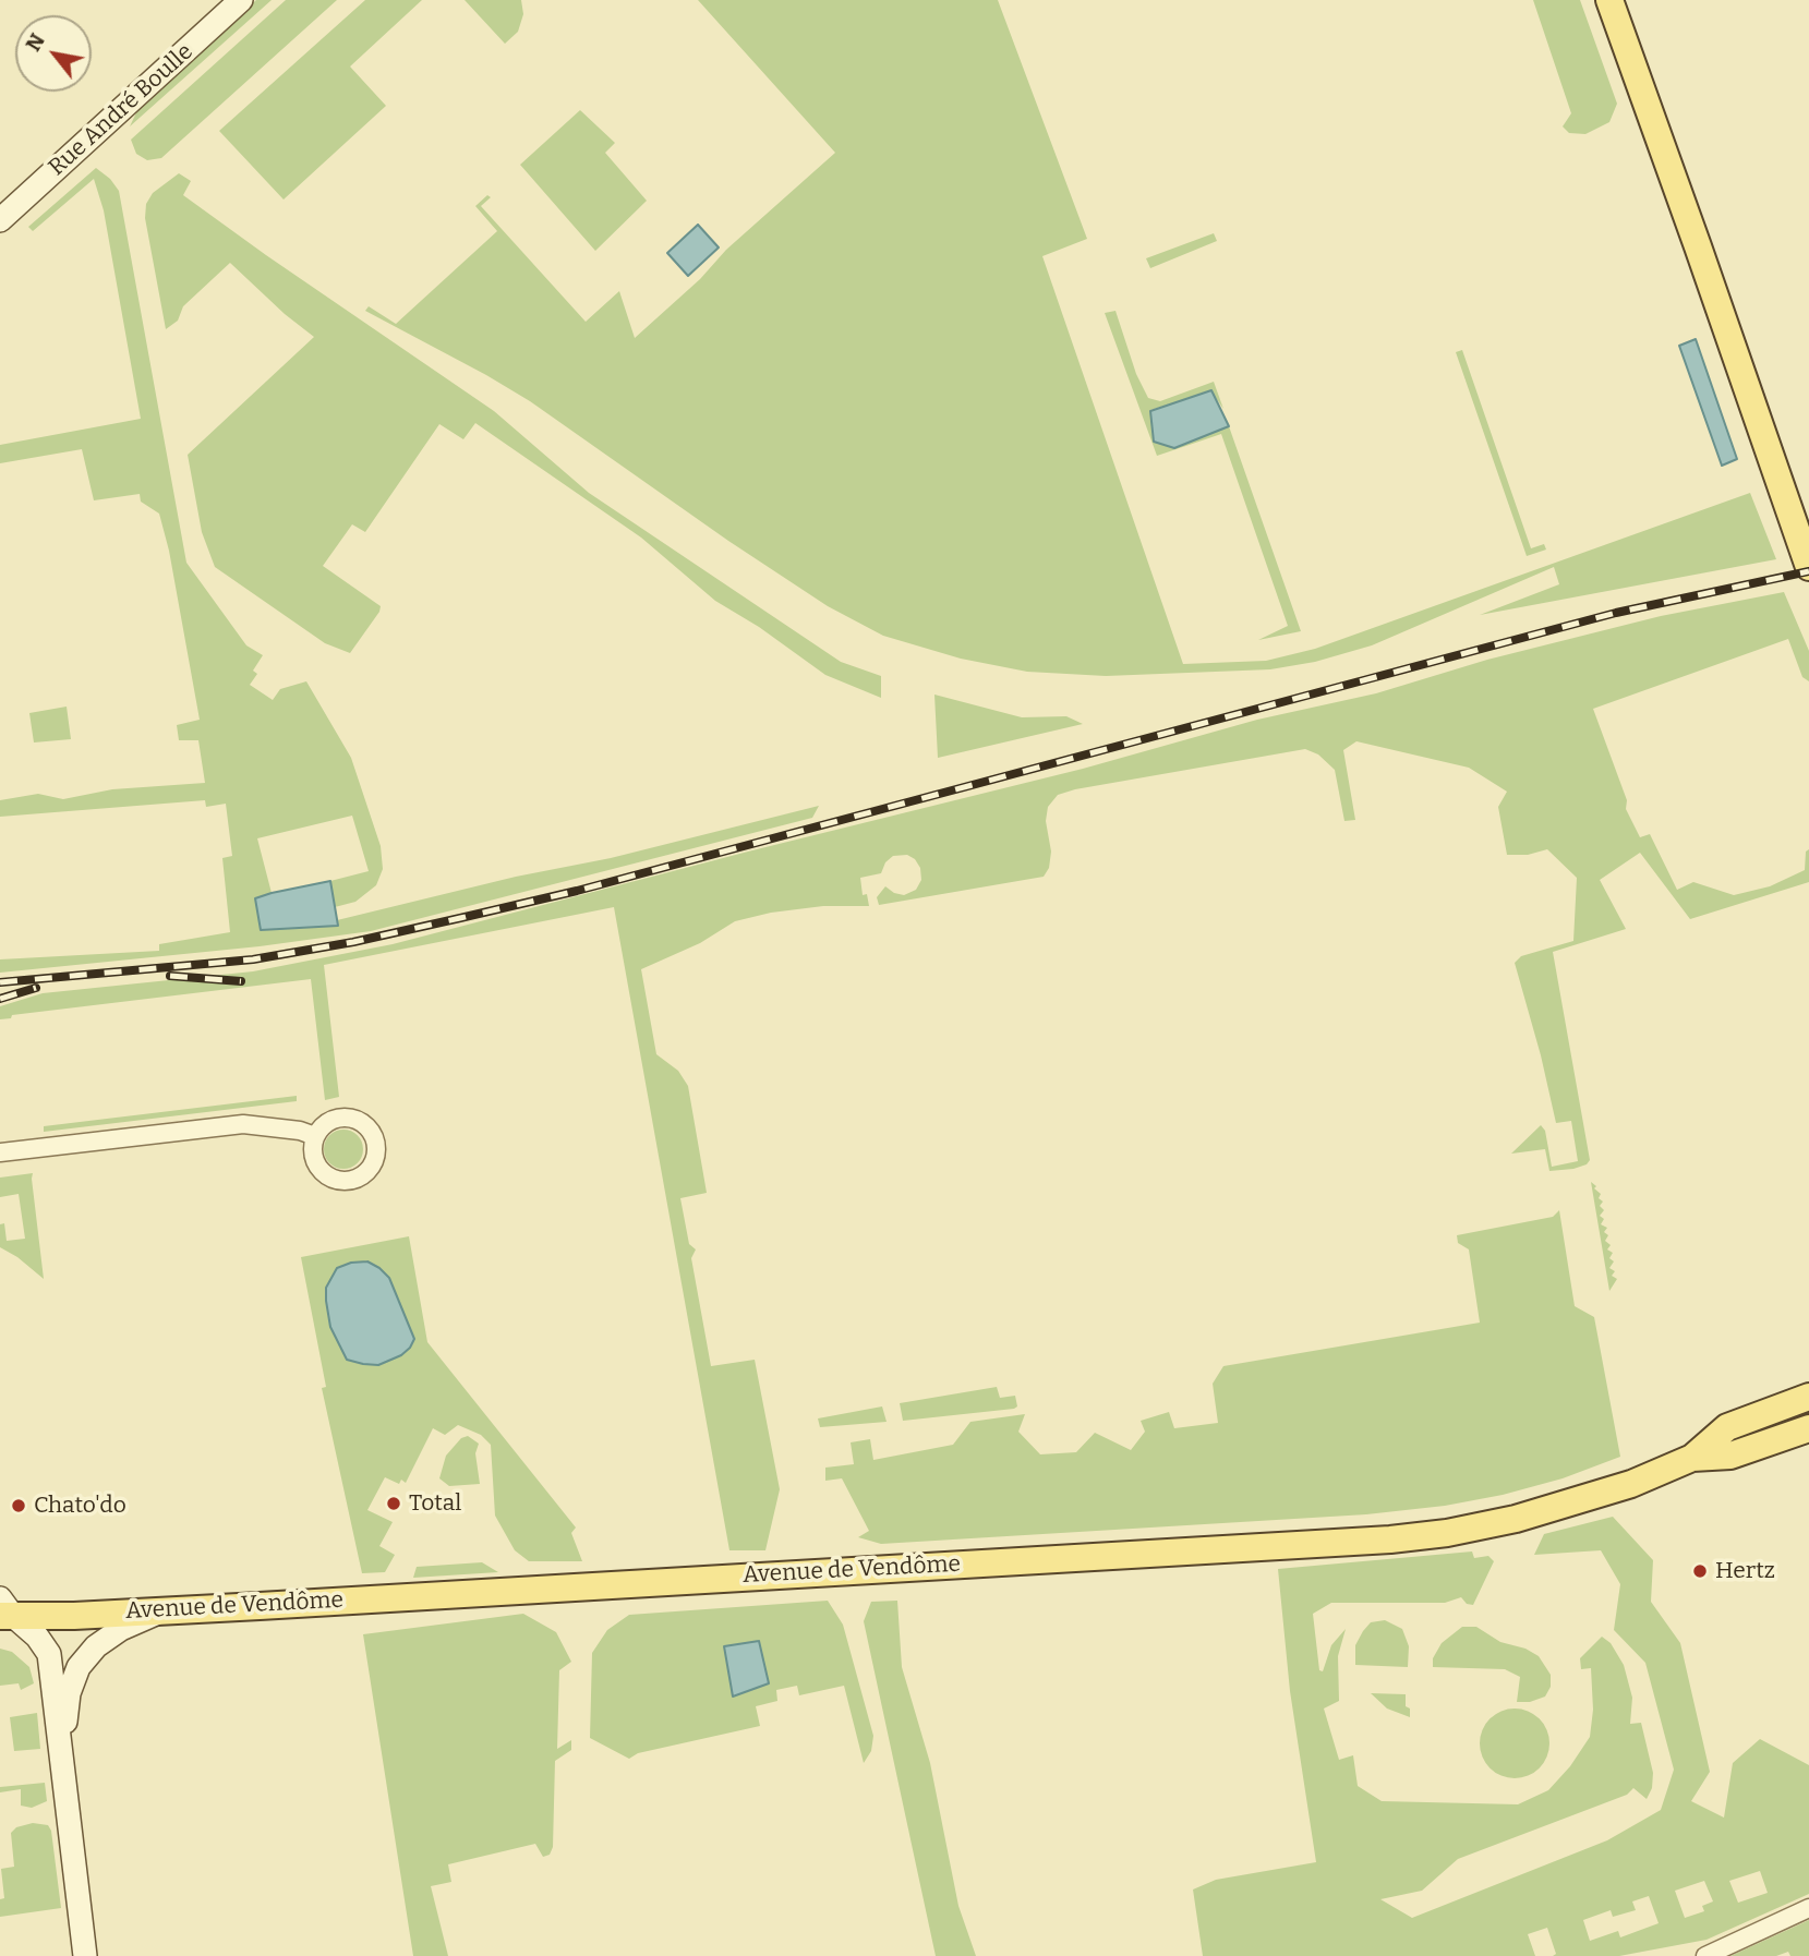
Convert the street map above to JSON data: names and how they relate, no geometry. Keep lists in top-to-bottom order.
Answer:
{
  "streets": {
    "main road": ["Rue André Boulle", "Avenue de Vendôme"]
  },
  "places": ["Total", "Chato'do", "Hertz"],
  "north": "top left"
}
